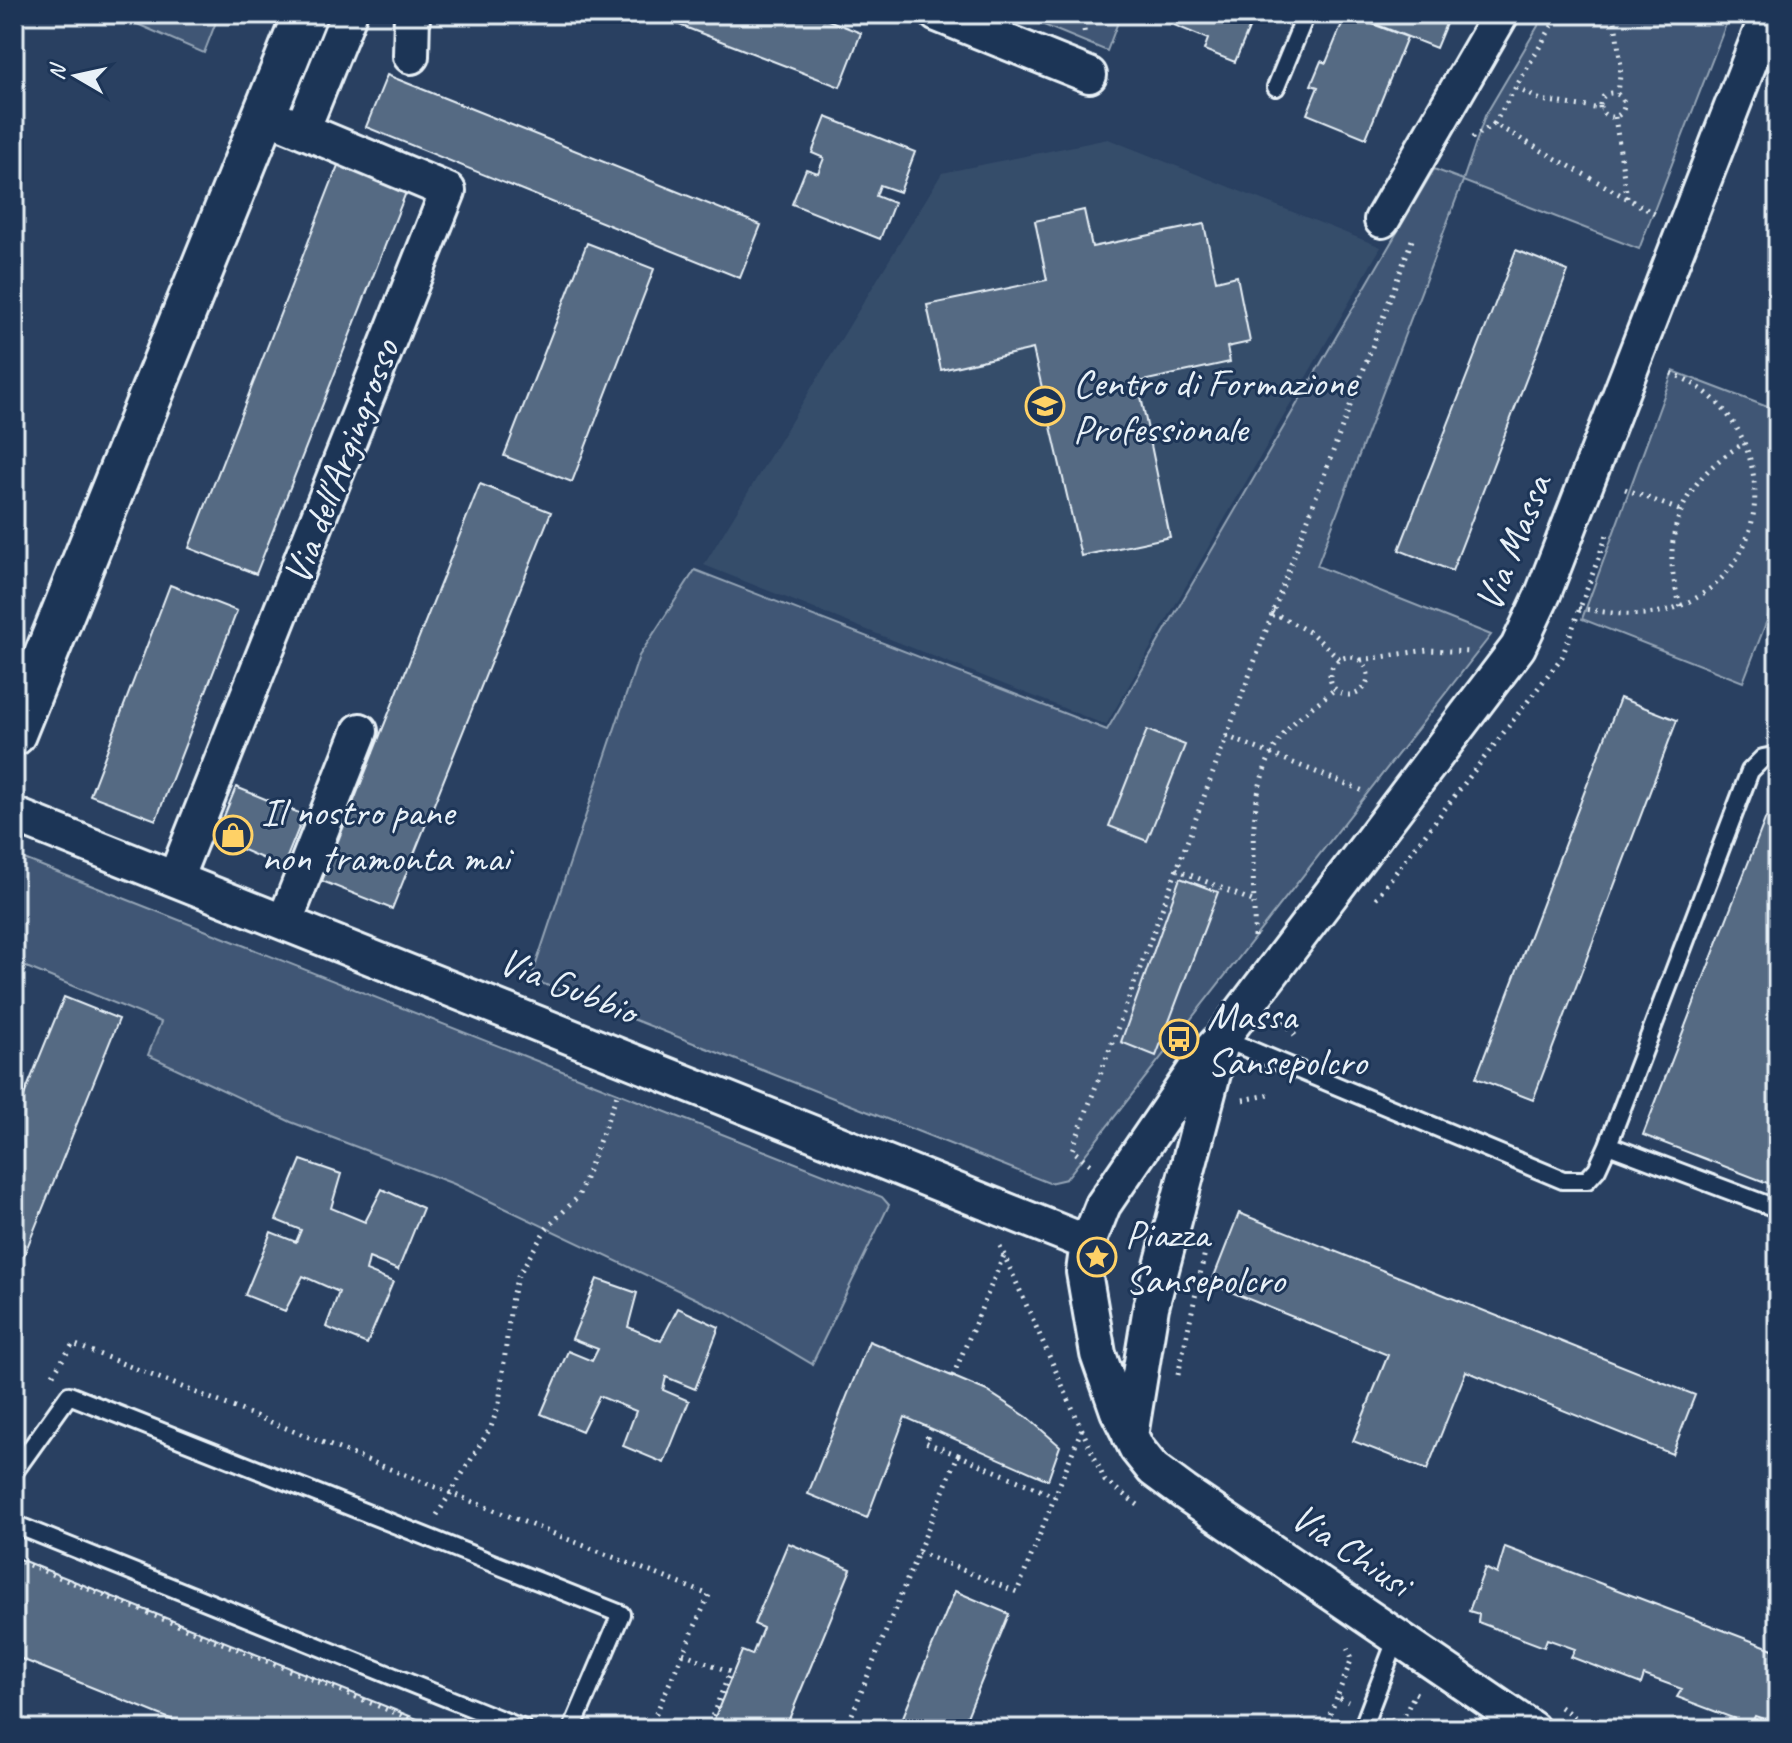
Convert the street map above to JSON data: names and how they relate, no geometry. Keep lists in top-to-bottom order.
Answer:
{
  "streets": {
    "street": [
      "Via dell'Argingrosso",
      "Via Massa",
      "Via Gubbio",
      "Via Chiusi"
    ]
  },
  "crossings": [
    ["Via dell'Argingrosso", "Via Gubbio"]
  ],
  "places": {
    "school or university": ["Centro di Formazione Professionale"],
    "shop": ["Il nostro pane non tramonta mai"],
    "bus stop": ["Massa Sansepolcro"],
    "place": ["Piazza Sansepolcro"]
  },
  "north": "left"
}
